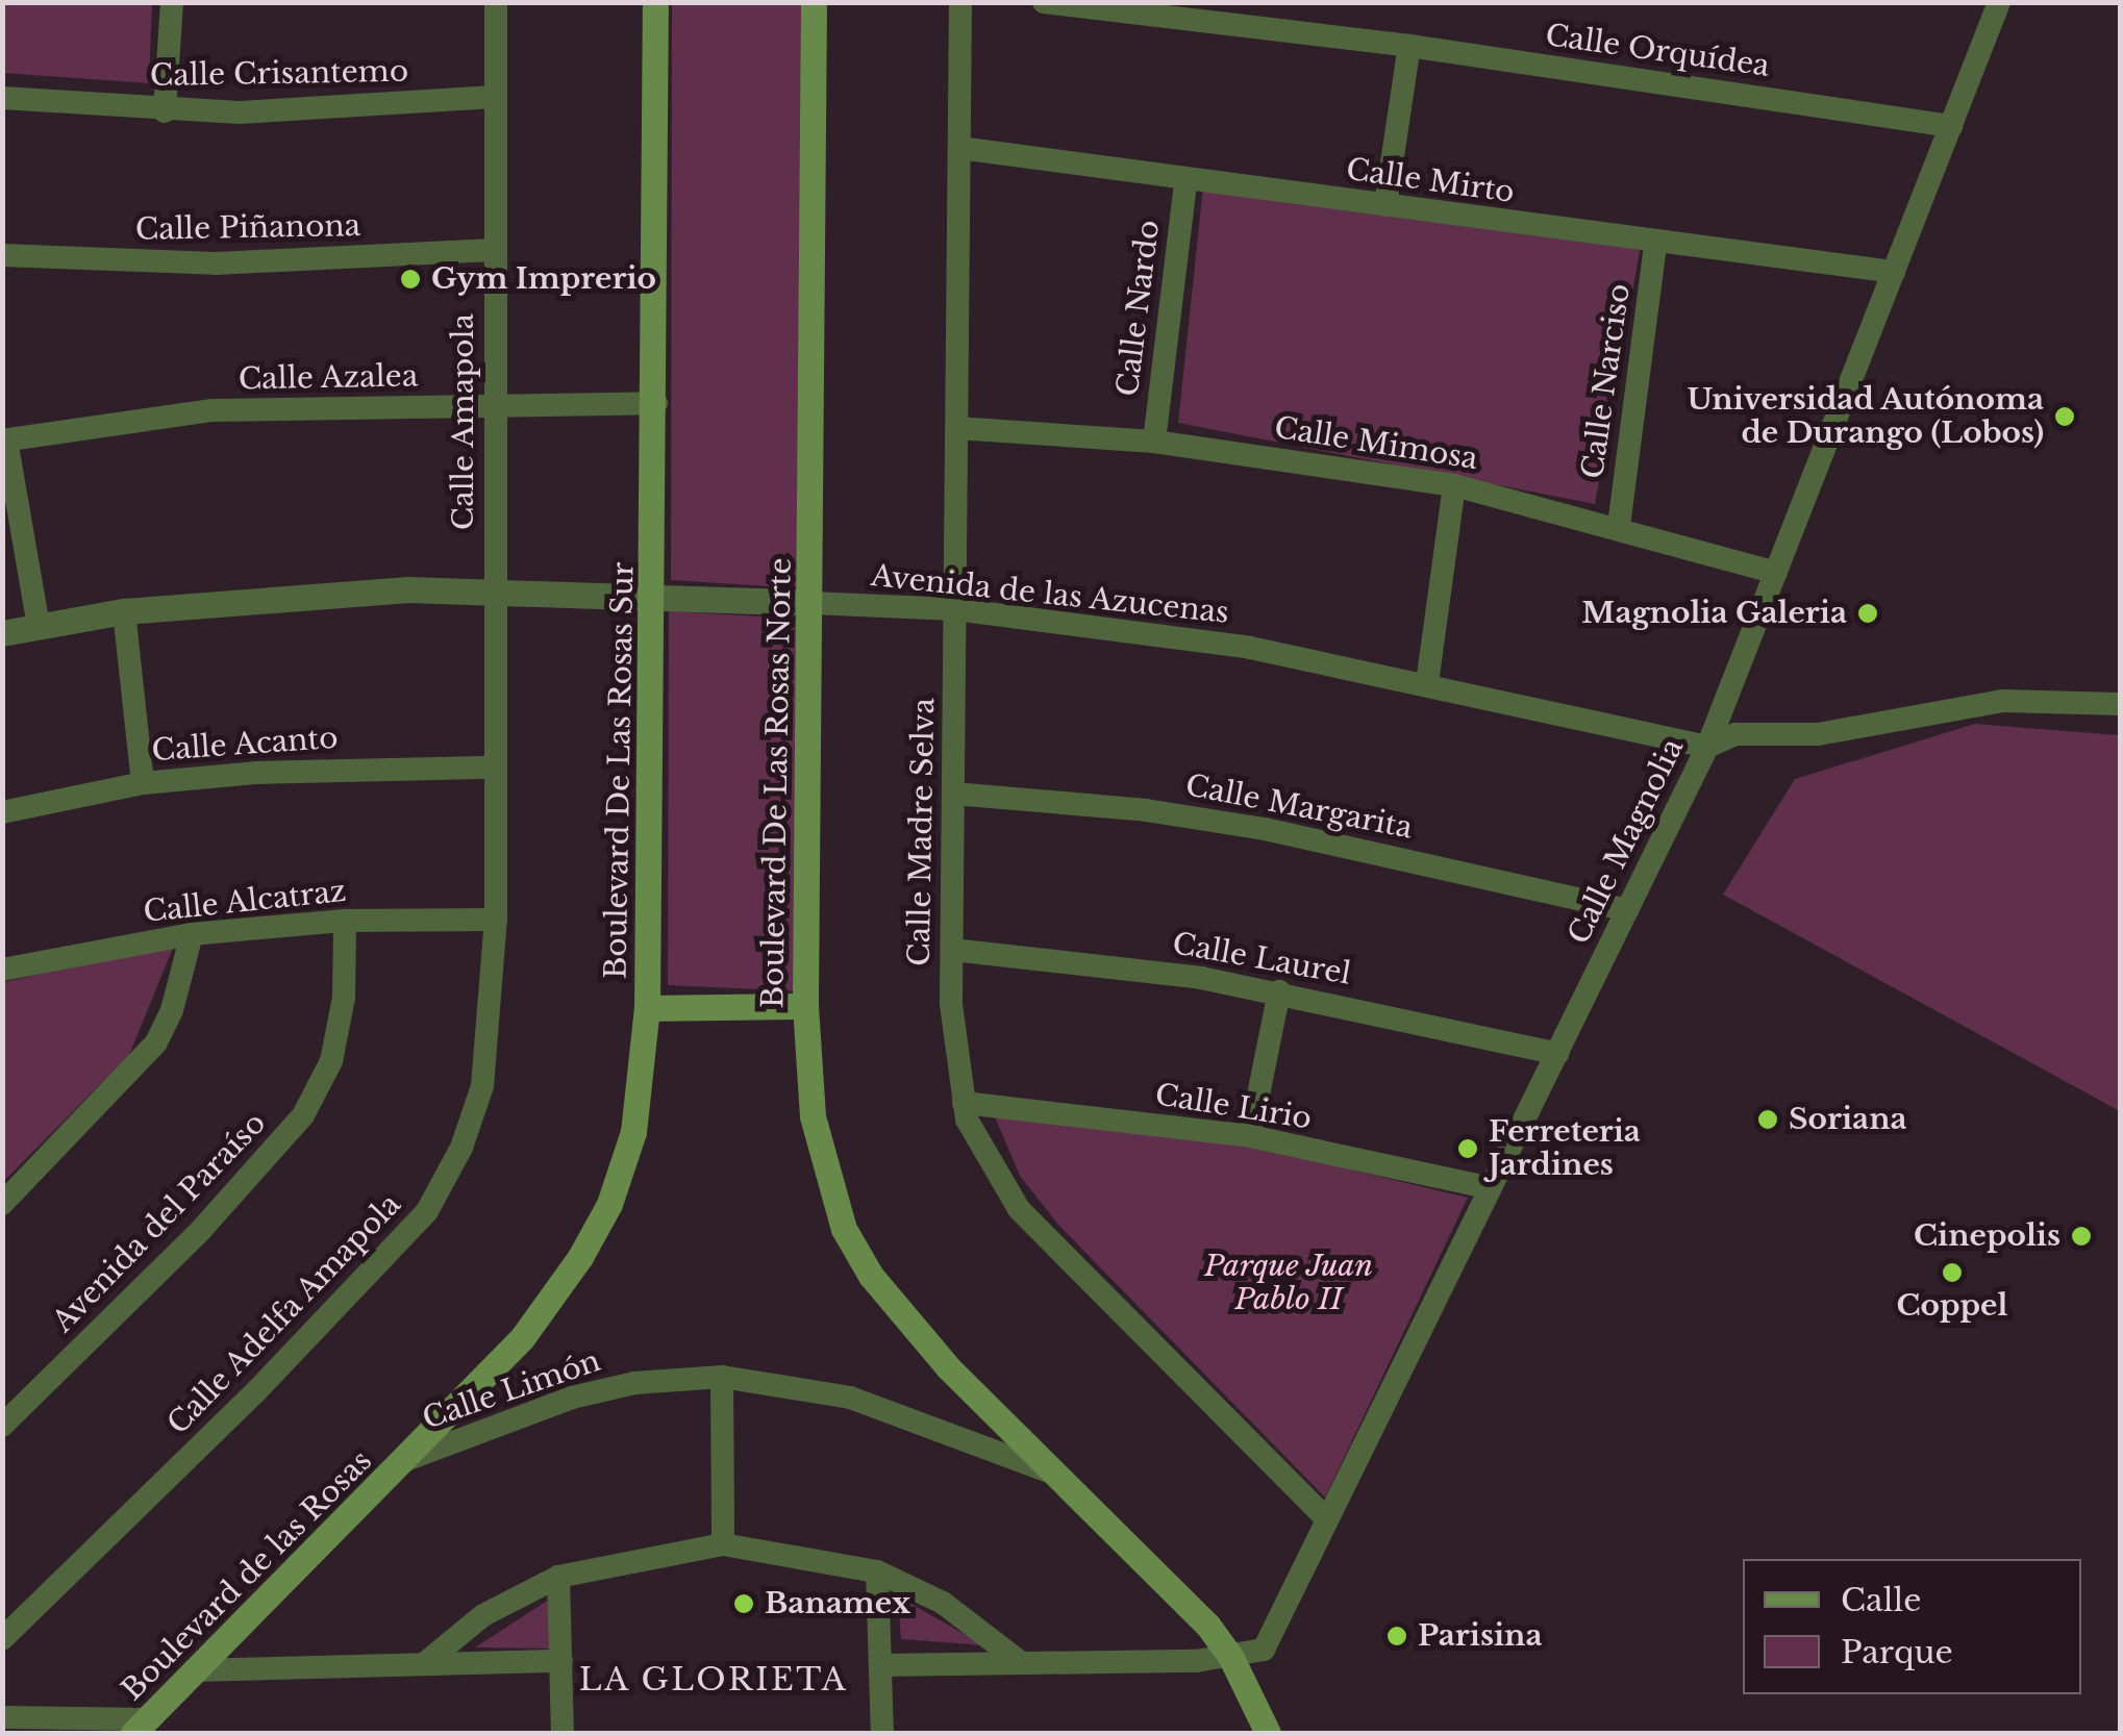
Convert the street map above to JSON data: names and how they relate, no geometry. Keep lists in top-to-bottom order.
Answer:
{
  "streets": {
    "main road": ["Boulevard De Las Rosas Sur", "Boulevard De Las Rosas Norte", "Boulevard de las Rosas"],
    "street": [
      "Calle Orquídea",
      "Calle Crisantemo",
      "Calle Mirto",
      "Calle Piñanona",
      "Calle Nardo",
      "Calle Azalea",
      "Calle Narciso",
      "Calle Amapola",
      "Calle Mimosa",
      "Avenida de las Azucenas",
      "Calle Acanto",
      "Calle Margarita",
      "Calle Madre Selva",
      "Calle Magnolia",
      "Calle Alcatraz",
      "Calle Laurel",
      "Calle Lirio",
      "Avenida del Paraíso",
      "Calle Adelfa Amapola",
      "Calle Limón"
    ]
  },
  "crossings": [
    ["Calle Orquídea", "Calle Magnolia"],
    ["Calle Crisantemo", "Calle Amapola"],
    ["Calle Mirto", "Calle Nardo"],
    ["Calle Mirto", "Calle Narciso"],
    ["Calle Mirto", "Calle Madre Selva"],
    ["Calle Mirto", "Calle Magnolia"],
    ["Calle Piñanona", "Calle Amapola"],
    ["Calle Nardo", "Calle Mimosa"],
    ["Calle Azalea", "Calle Amapola"],
    ["Calle Azalea", "Boulevard De Las Rosas Sur"],
    ["Calle Narciso", "Calle Mimosa"],
    ["Calle Amapola", "Avenida de las Azucenas"],
    ["Calle Amapola", "Calle Adelfa Amapola"],
    ["Calle Mimosa", "Calle Madre Selva"],
    ["Calle Mimosa", "Calle Magnolia"],
    ["Avenida de las Azucenas", "Boulevard De Las Rosas Sur"],
    ["Avenida de las Azucenas", "Boulevard De Las Rosas Norte"],
    ["Avenida de las Azucenas", "Calle Madre Selva"],
    ["Avenida de las Azucenas", "Calle Magnolia"],
    ["Avenida de las Azucenas", "Calle Adelfa Amapola"],
    ["Calle Acanto", "Calle Adelfa Amapola"],
    ["Boulevard De Las Rosas Sur", "Calle Limón"],
    ["Boulevard De Las Rosas Sur", "Boulevard de las Rosas"],
    ["Boulevard De Las Rosas Norte", "Calle Magnolia"],
    ["Boulevard De Las Rosas Norte", "Calle Limón"],
    ["Calle Margarita", "Calle Madre Selva"],
    ["Calle Margarita", "Calle Magnolia"],
    ["Calle Madre Selva", "Calle Magnolia"],
    ["Calle Madre Selva", "Calle Laurel"],
    ["Calle Madre Selva", "Calle Lirio"],
    ["Calle Magnolia", "Calle Laurel"],
    ["Calle Magnolia", "Calle Lirio"],
    ["Calle Alcatraz", "Avenida del Paraíso"],
    ["Calle Alcatraz", "Calle Adelfa Amapola"],
    ["Calle Limón", "Boulevard de las Rosas"]
  ],
  "districts": ["LA GLORIETA"],
  "parks": ["Parque Juan Pablo II"],
  "places": [
    "Gym Imprerio",
    "Universidad Autónoma de Durango (Lobos)",
    "Magnolia Galeria",
    "Soriana",
    "Ferreteria Jardines",
    "Cinepolis",
    "Coppel",
    "Banamex",
    "Parisina"
  ],
  "legend": ["Calle", "Parque"]
}
